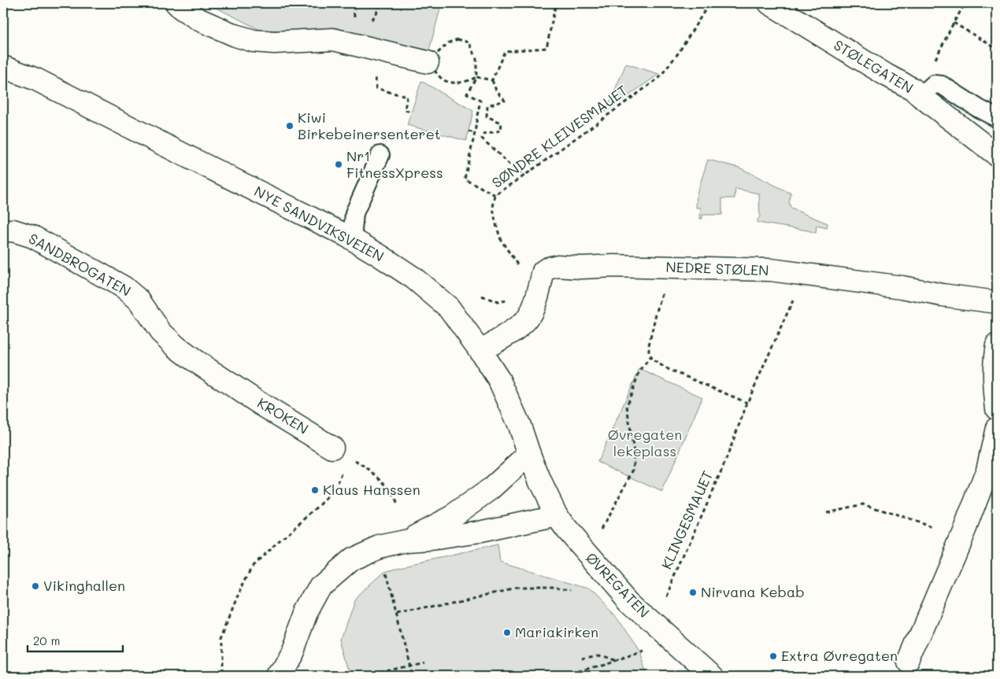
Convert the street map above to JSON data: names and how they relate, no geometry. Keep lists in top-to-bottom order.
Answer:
{
  "streets": {
    "street": [
      "STØLEGATEN",
      "NYE SANDVIKSVEIEN",
      "SANDBROGATEN",
      "NEDRE STØLEN",
      "KROKEN",
      "ØVREGATEN"
    ],
    "path": ["SØNDRE KLEIVESMAUET", "KLINGESMAUET"]
  },
  "crossings": [
    ["NYE SANDVIKSVEIEN", "NEDRE STØLEN"],
    ["NYE SANDVIKSVEIEN", "ØVREGATEN"],
    ["SANDBROGATEN", "KROKEN"],
    ["NEDRE STØLEN", "KLINGESMAUET"],
    ["KLINGESMAUET", "ØVREGATEN"]
  ],
  "parks": ["Øvregaten lekeplass"],
  "places": [
    "Kiwi Birkebeinersenteret",
    "Nr1 FitnessXpress",
    "Klaus Hanssen",
    "Vikinghallen",
    "Nirvana Kebab",
    "Mariakirken",
    "Extra Øvregaten"
  ],
  "scale_bar": "20 m"
}
